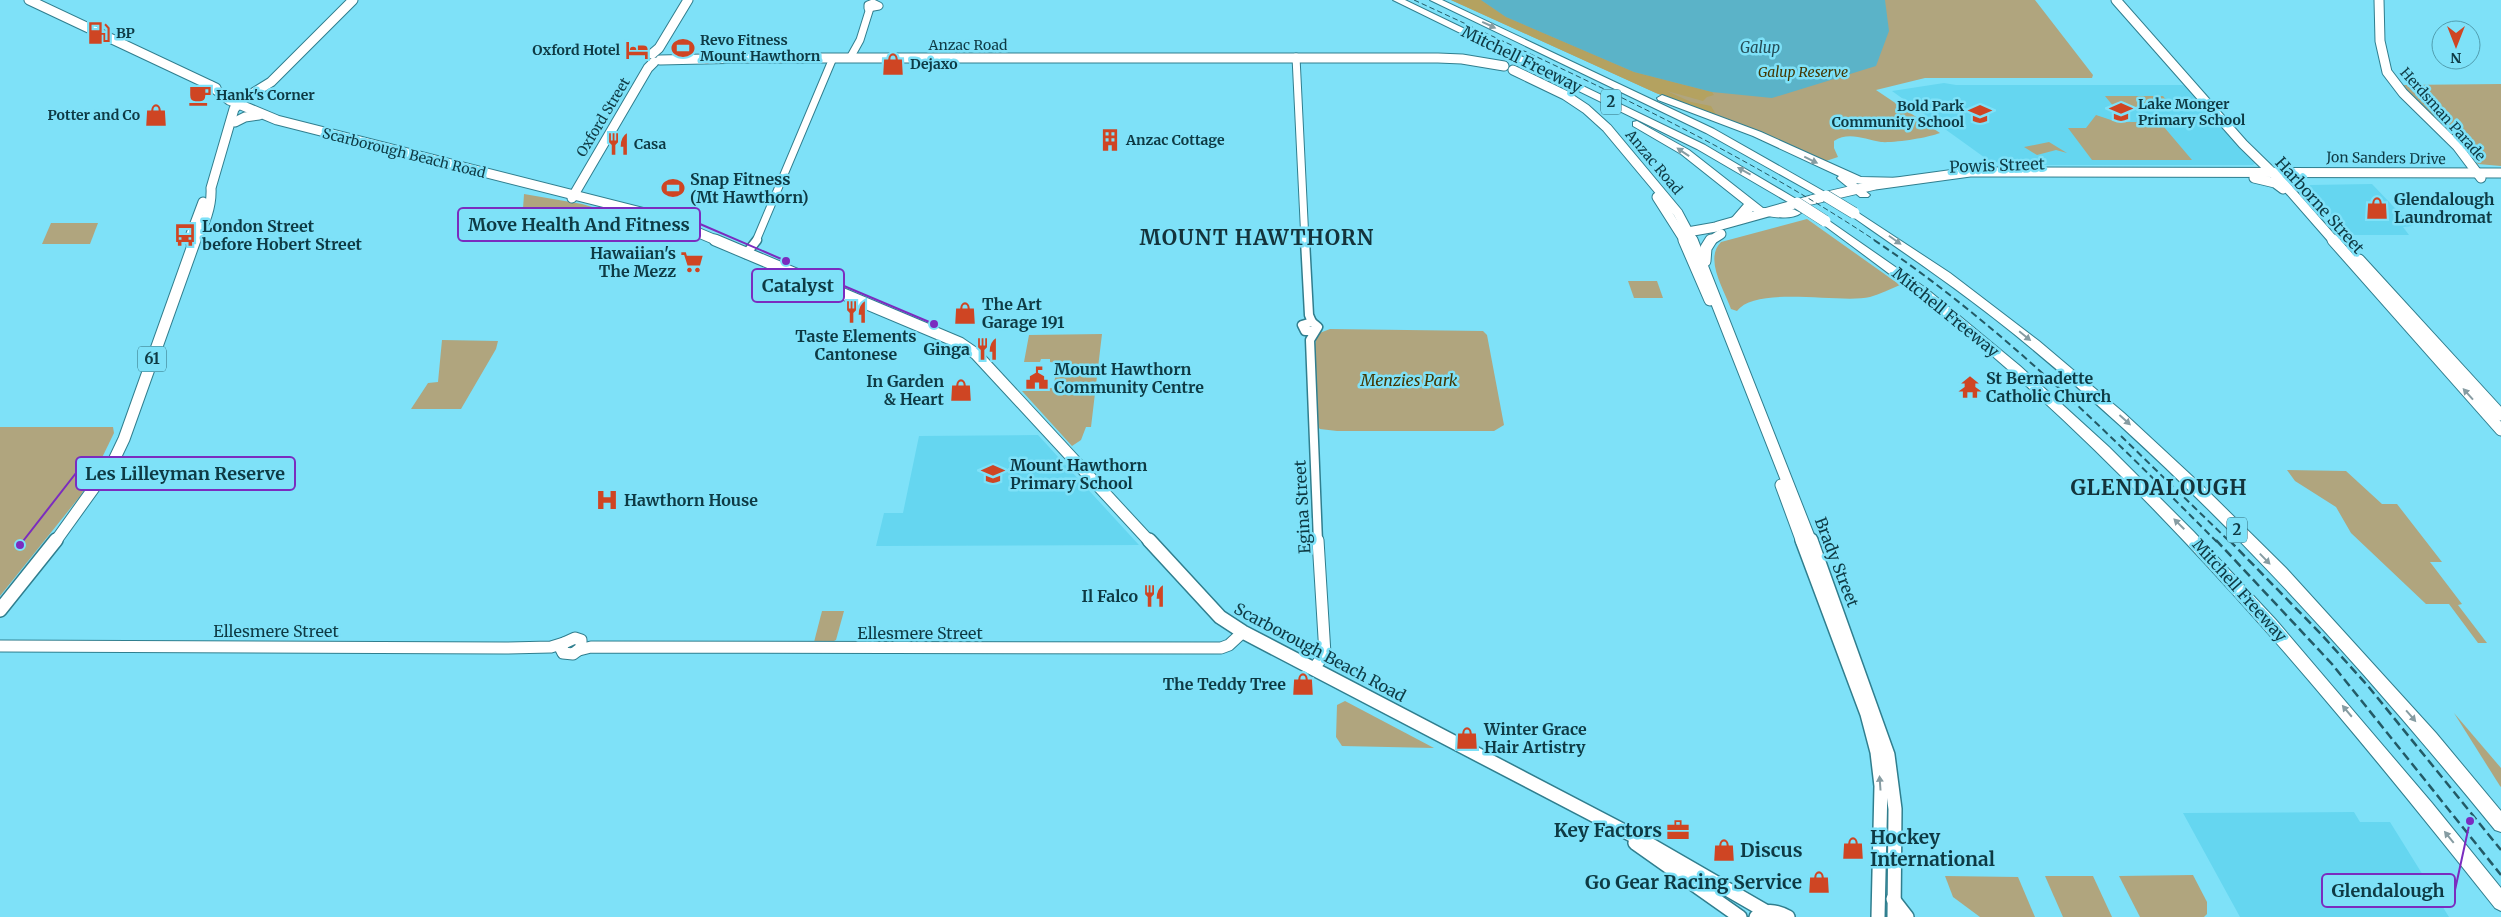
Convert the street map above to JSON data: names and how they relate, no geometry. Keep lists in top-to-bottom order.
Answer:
{
  "streets": {
    "highway": ["Mitchell Freeway", "2"],
    "main road": [
      "Anzac Road",
      "Herdsman Parade",
      "Oxford Street",
      "Scarborough Beach Road",
      "Jon Sanders Drive",
      "Powis Street",
      "Harborne Street",
      "61",
      "Brady Street"
    ],
    "street": ["Egina Street", "Ellesmere Street"]
  },
  "crossings": [
    ["Anzac Road", "Oxford Street"],
    ["Anzac Road", "Powis Street"],
    ["Anzac Road", "Egina Street"],
    ["Anzac Road", "Brady Street"],
    ["Herdsman Parade", "Jon Sanders Drive"],
    ["Oxford Street", "Scarborough Beach Road"],
    ["Scarborough Beach Road", "61"],
    ["Scarborough Beach Road", "Egina Street"],
    ["Scarborough Beach Road", "Ellesmere Street"],
    ["Jon Sanders Drive", "Powis Street"],
    ["Jon Sanders Drive", "Harborne Street"],
    ["Powis Street", "Harborne Street"],
    ["Powis Street", "Brady Street"]
  ],
  "districts": ["MOUNT HAWTHORN", "GLENDALOUGH"],
  "water": ["Galup"],
  "parks": ["Galup Reserve", "Menzies Park"],
  "places": {
    "fuel station": ["BP"],
    "sports": ["Revo Fitness Mount Hawthorn", "Snap Fitness (Mt Hawthorn)"],
    "hotel": ["Oxford Hotel"],
    "shop": [
      "Dejaxo",
      "Potter and Co",
      "Glendalough Laundromat",
      "The Art Garage 191",
      "In Garden & Heart",
      "The Teddy Tree",
      "Winter Grace Hair Artistry",
      "Hockey International",
      "Discus",
      "Go Gear Racing Service"
    ],
    "cafe": ["Hank's Corner"],
    "school or university": ["Lake Monger Primary School", "Bold Park Community School", "Mount Hawthorn Primary School"],
    "building": ["Anzac Cottage"],
    "restaurant": [
      "Casa",
      "Taste Elements Cantonese",
      "Ginga",
      "Il Falco"
    ],
    "bus stop": ["London Street before Hobert Street"],
    "other": [
      "Move Health And Fitness",
      "Catalyst",
      "Les Lilleyman Reserve",
      "Glendalough"
    ],
    "supermarket": ["Hawaiian's The Mezz"],
    "public building": ["Mount Hawthorn Community Centre"],
    "temple": ["St Bernadette Catholic Church"],
    "hospital": ["Hawthorn House"],
    "office": ["Key Factors"]
  },
  "north": "bottom"
}
